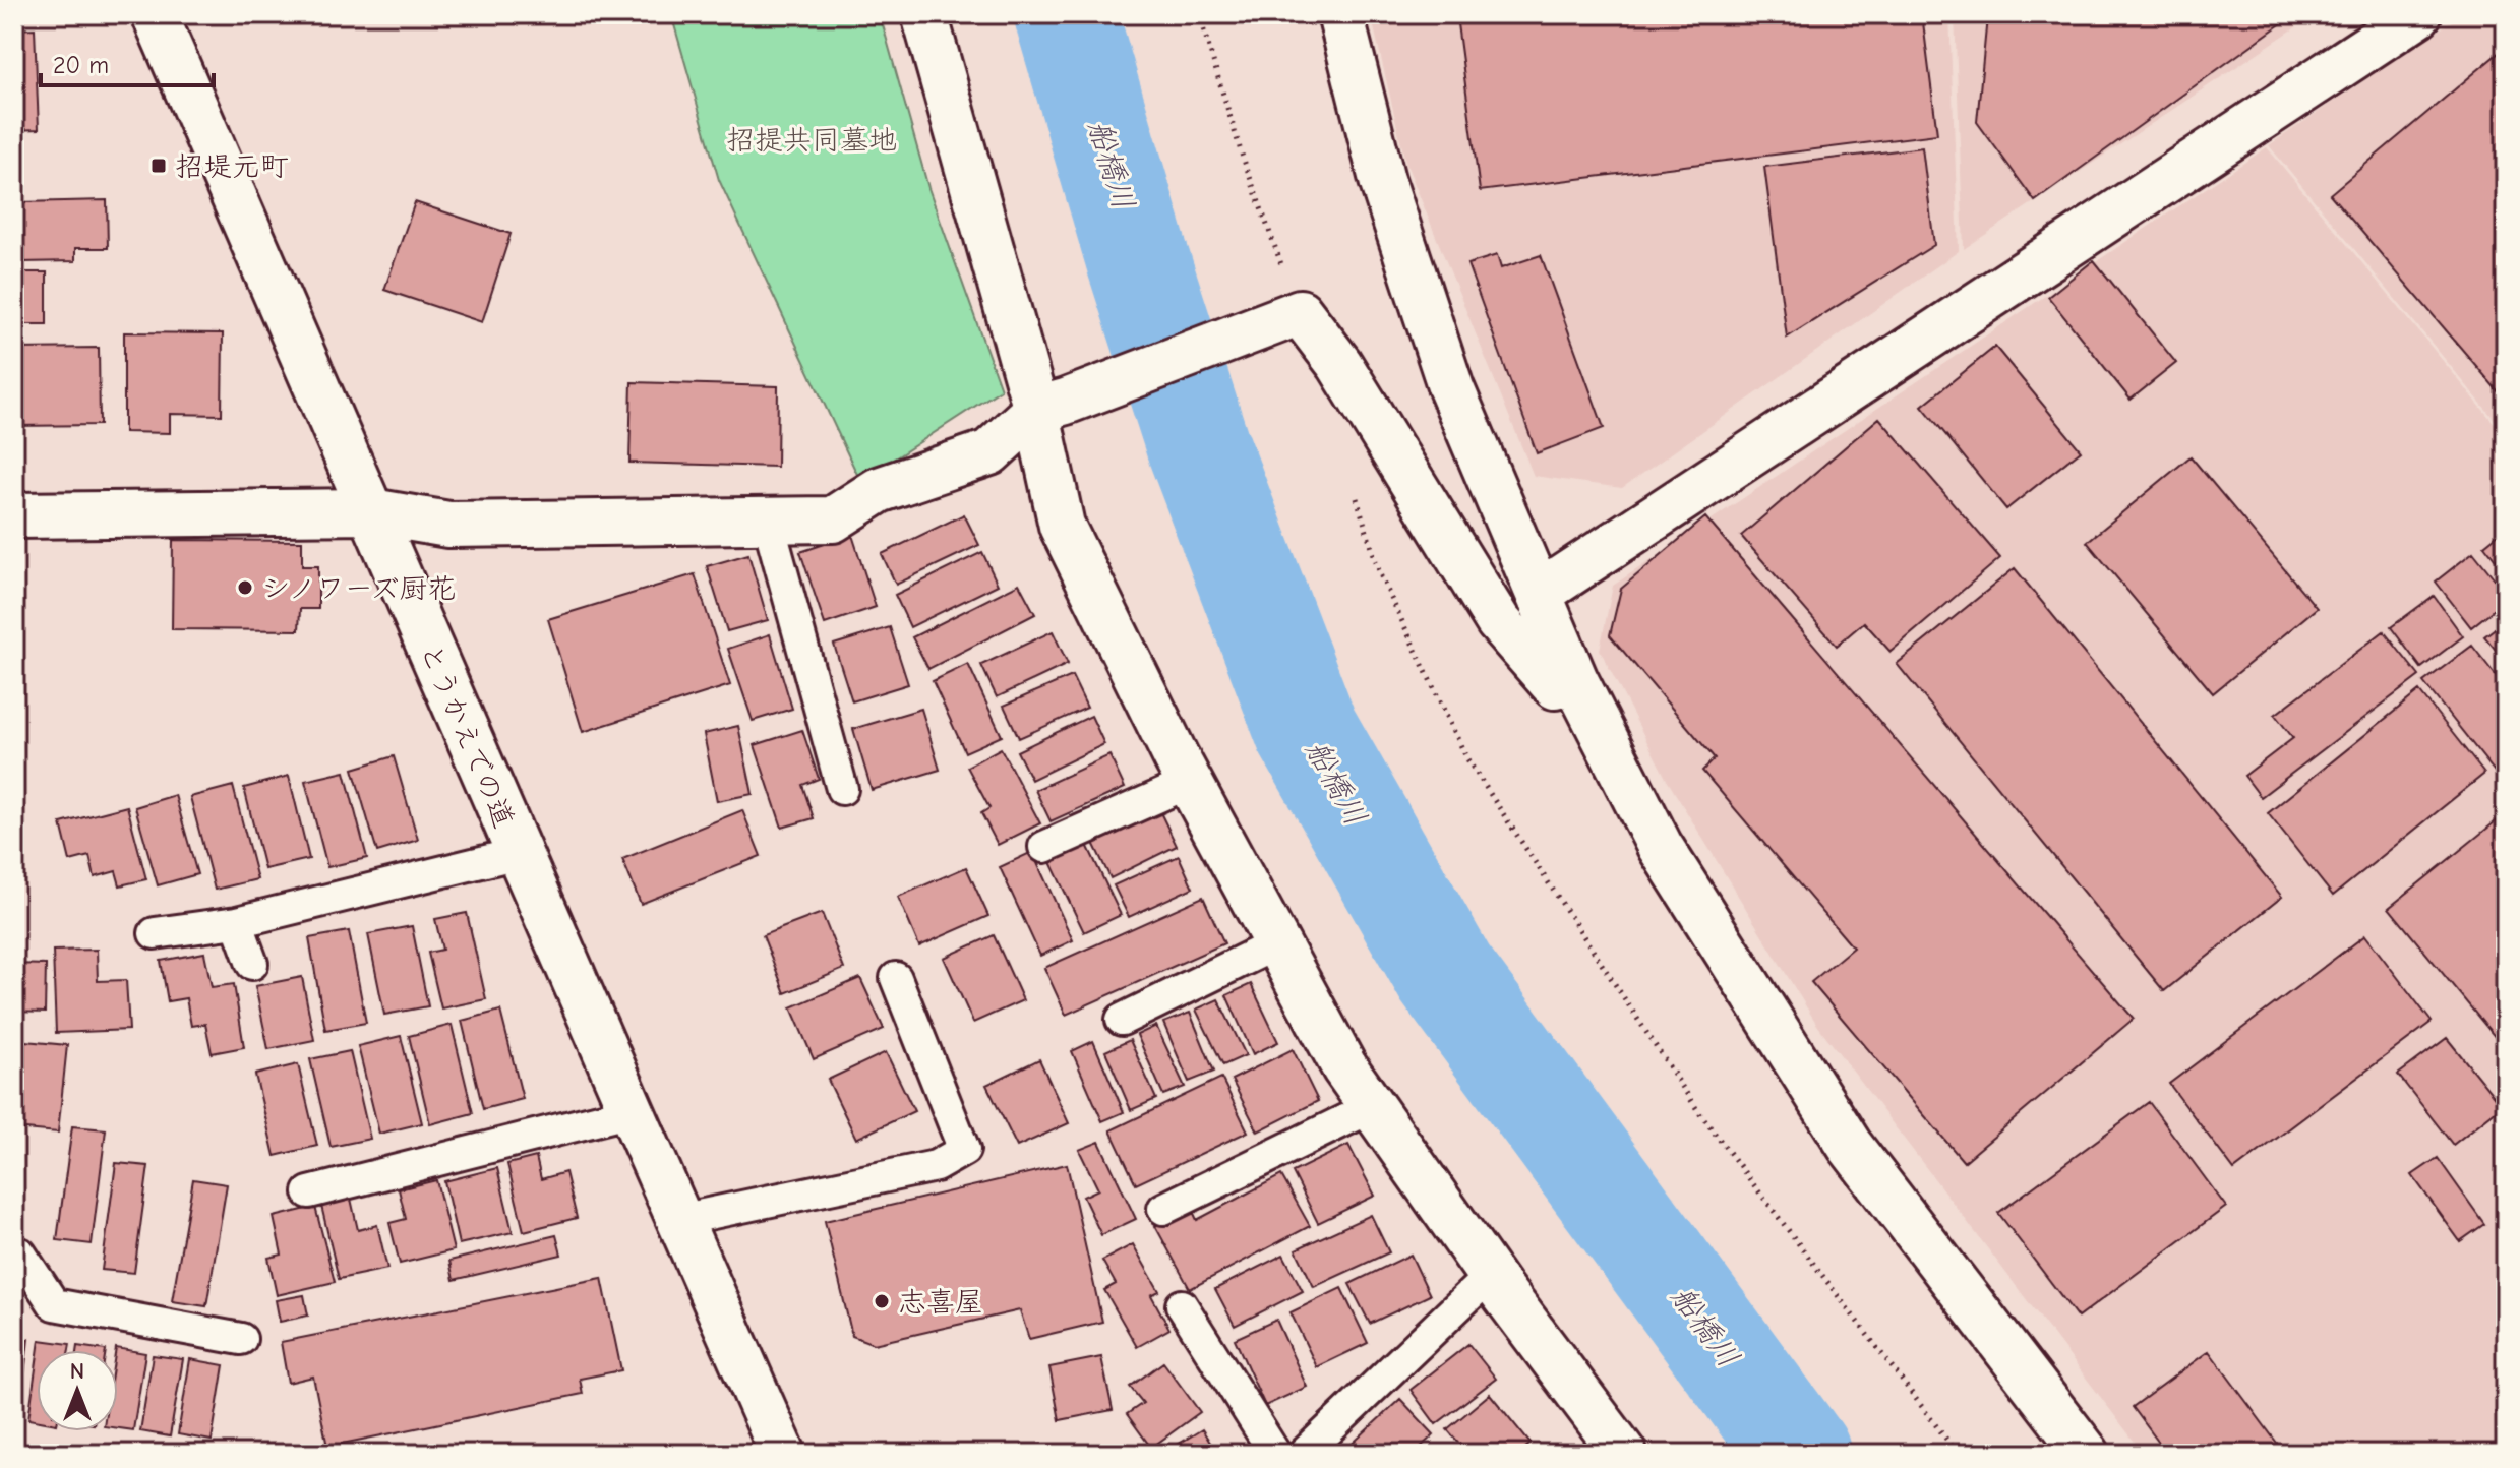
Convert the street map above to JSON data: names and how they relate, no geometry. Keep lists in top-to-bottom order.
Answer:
{
  "streets": {
    "street": ["とうかえでの道"]
  },
  "water": ["船橋川"],
  "parks": ["招提共同墓地"],
  "places": {
    "transit": ["招堤元町"],
    "other": ["シノワーズ厨花", "志喜屋"]
  },
  "scale_bar": "20 m",
  "north": "top"
}
